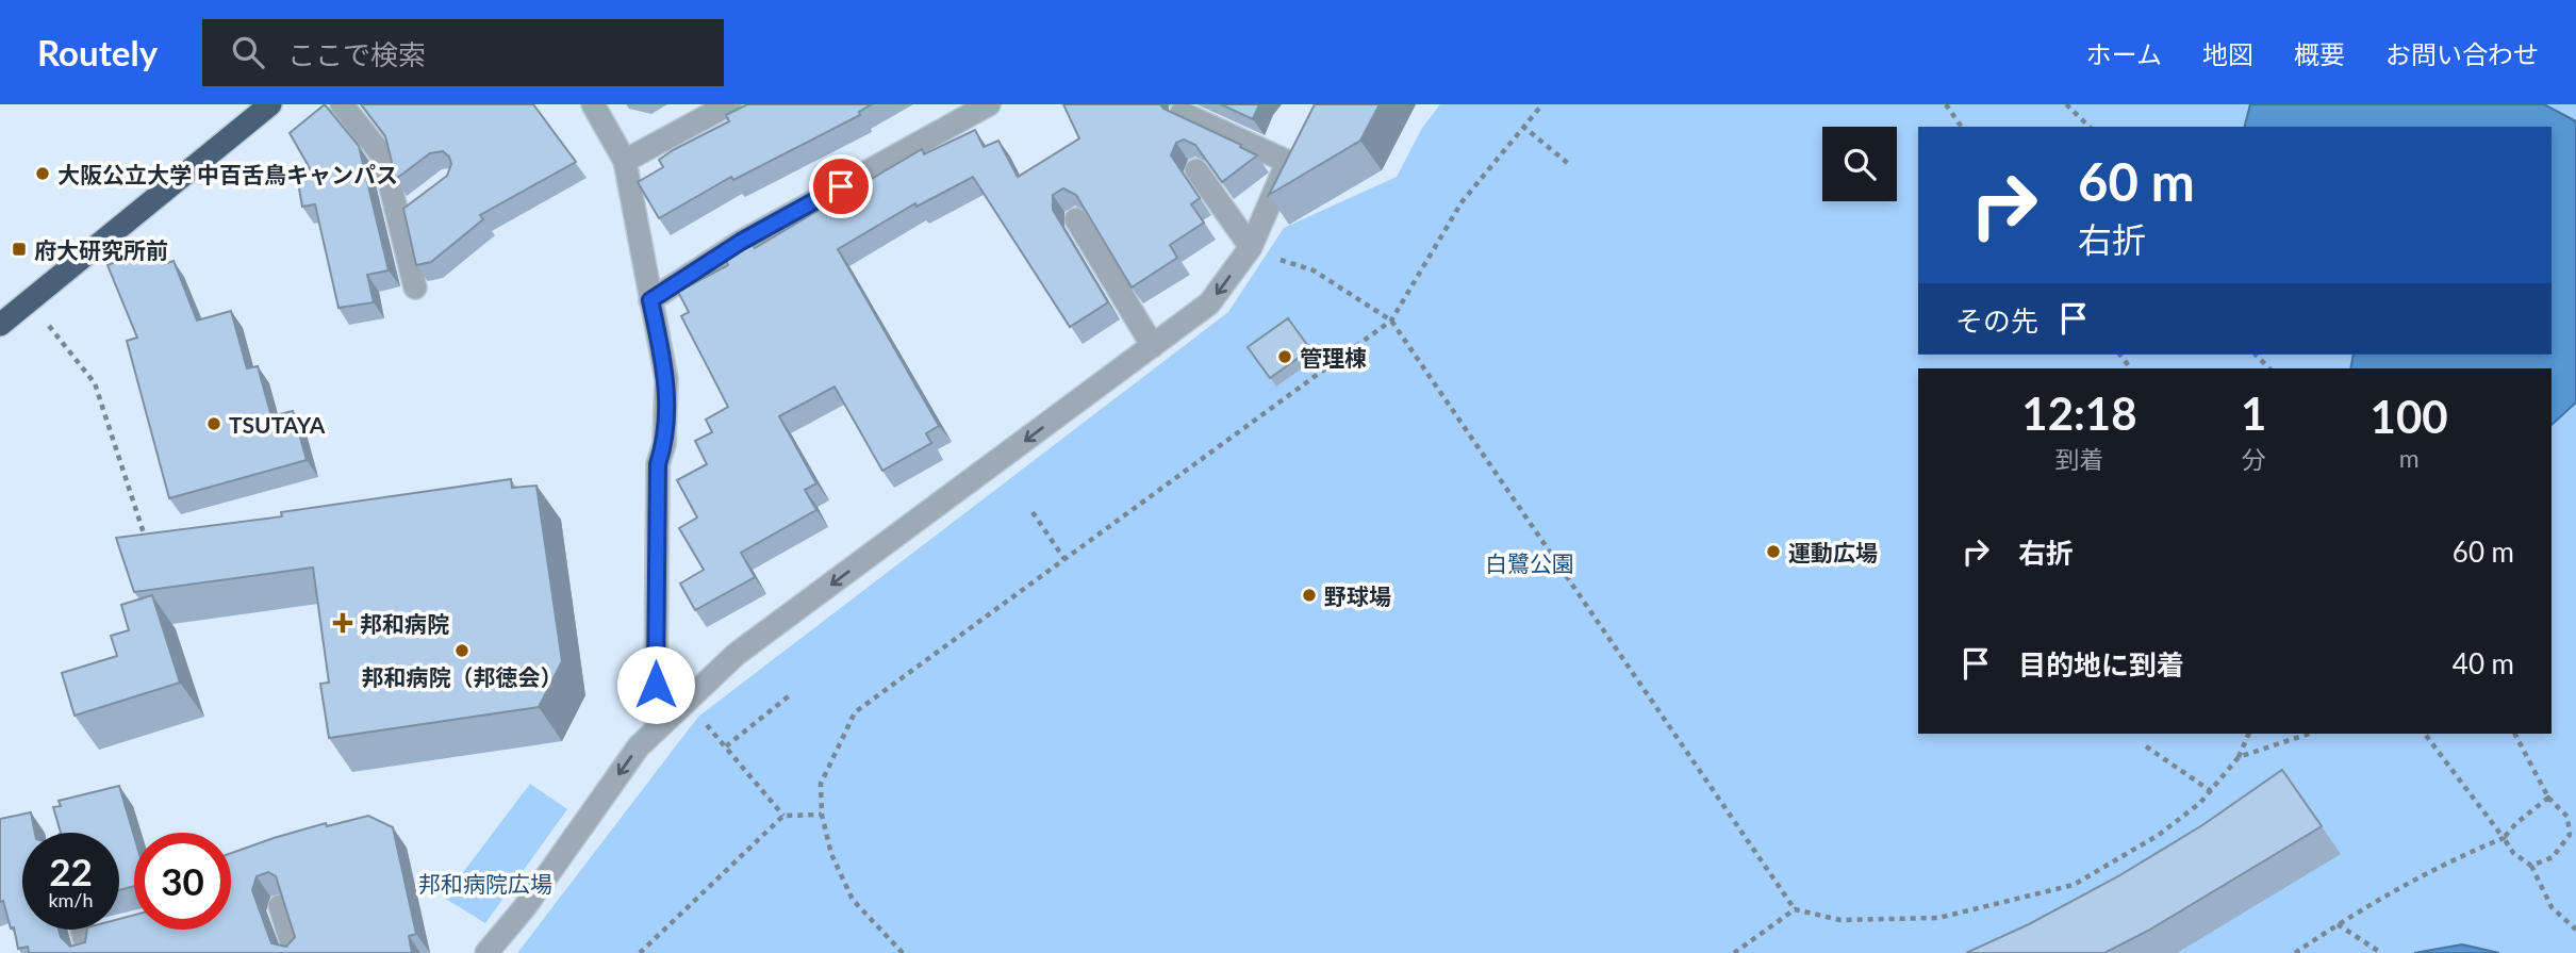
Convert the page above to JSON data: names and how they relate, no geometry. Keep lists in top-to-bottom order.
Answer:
{
  "parks": ["白鷺公園", "邦和病院広場"],
  "places": {
    "other": [
      "大阪公立大学 中百舌鳥キャンパス",
      "管理棟",
      "TSUTAYA",
      "運動広場",
      "野球場",
      "邦和病院（邦徳会）"
    ],
    "transit": ["府大研究所前"],
    "health": ["邦和病院"]
  },
  "page": {
    "header": "Routely",
    "search": "ここで検索",
    "nav": [
      "ホーム",
      "地図",
      "概要",
      "お問い合わせ"
    ],
    "turn": ["60 m", "右折"],
    "then": "その先",
    "eta": [
      "12:18",
      "到着",
      "1",
      "分",
      "100",
      "m"
    ],
    "list": [
      {
        "name": "右折",
        "value": "60 m"
      },
      {
        "name": "目的地に到着",
        "value": "40 m"
      }
    ],
    "speed": "22 km/h",
    "limit": "30"
  }
}
